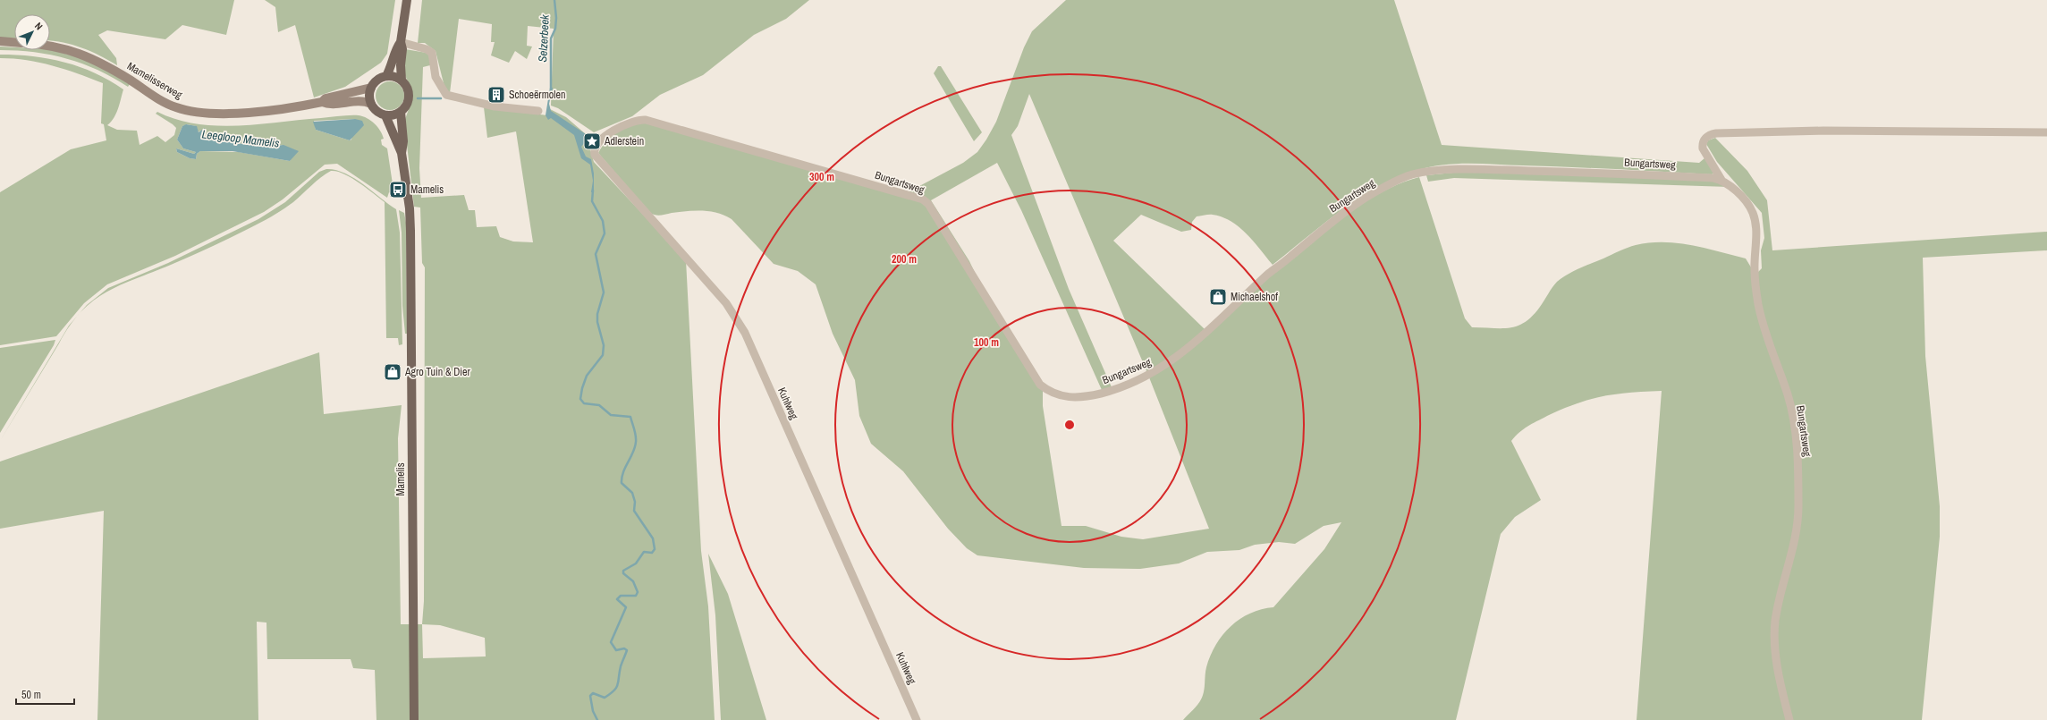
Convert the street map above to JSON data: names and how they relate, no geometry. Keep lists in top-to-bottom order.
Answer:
{
  "streets": {
    "main road": ["Mamelis"],
    "street": ["Mamelisserweg", "Bungartsweg", "Kuhlweg"]
  },
  "crossings": [
    ["Mamelisserweg", "Mamelis"],
    ["Bungartsweg", "Kuhlweg"]
  ],
  "water": ["Selzerbeek", "Leegloop Mamelis"],
  "places": {
    "building": ["Schoeërmolen"],
    "place": ["Adlerstein"],
    "bus stop": ["Mamelis"],
    "shop": ["Michaelshof", "Agro Tuin & Dier"]
  },
  "scale_bar": "50 m",
  "north": "top right",
  "rings": ["300 m", "200 m", "100 m"]
}
